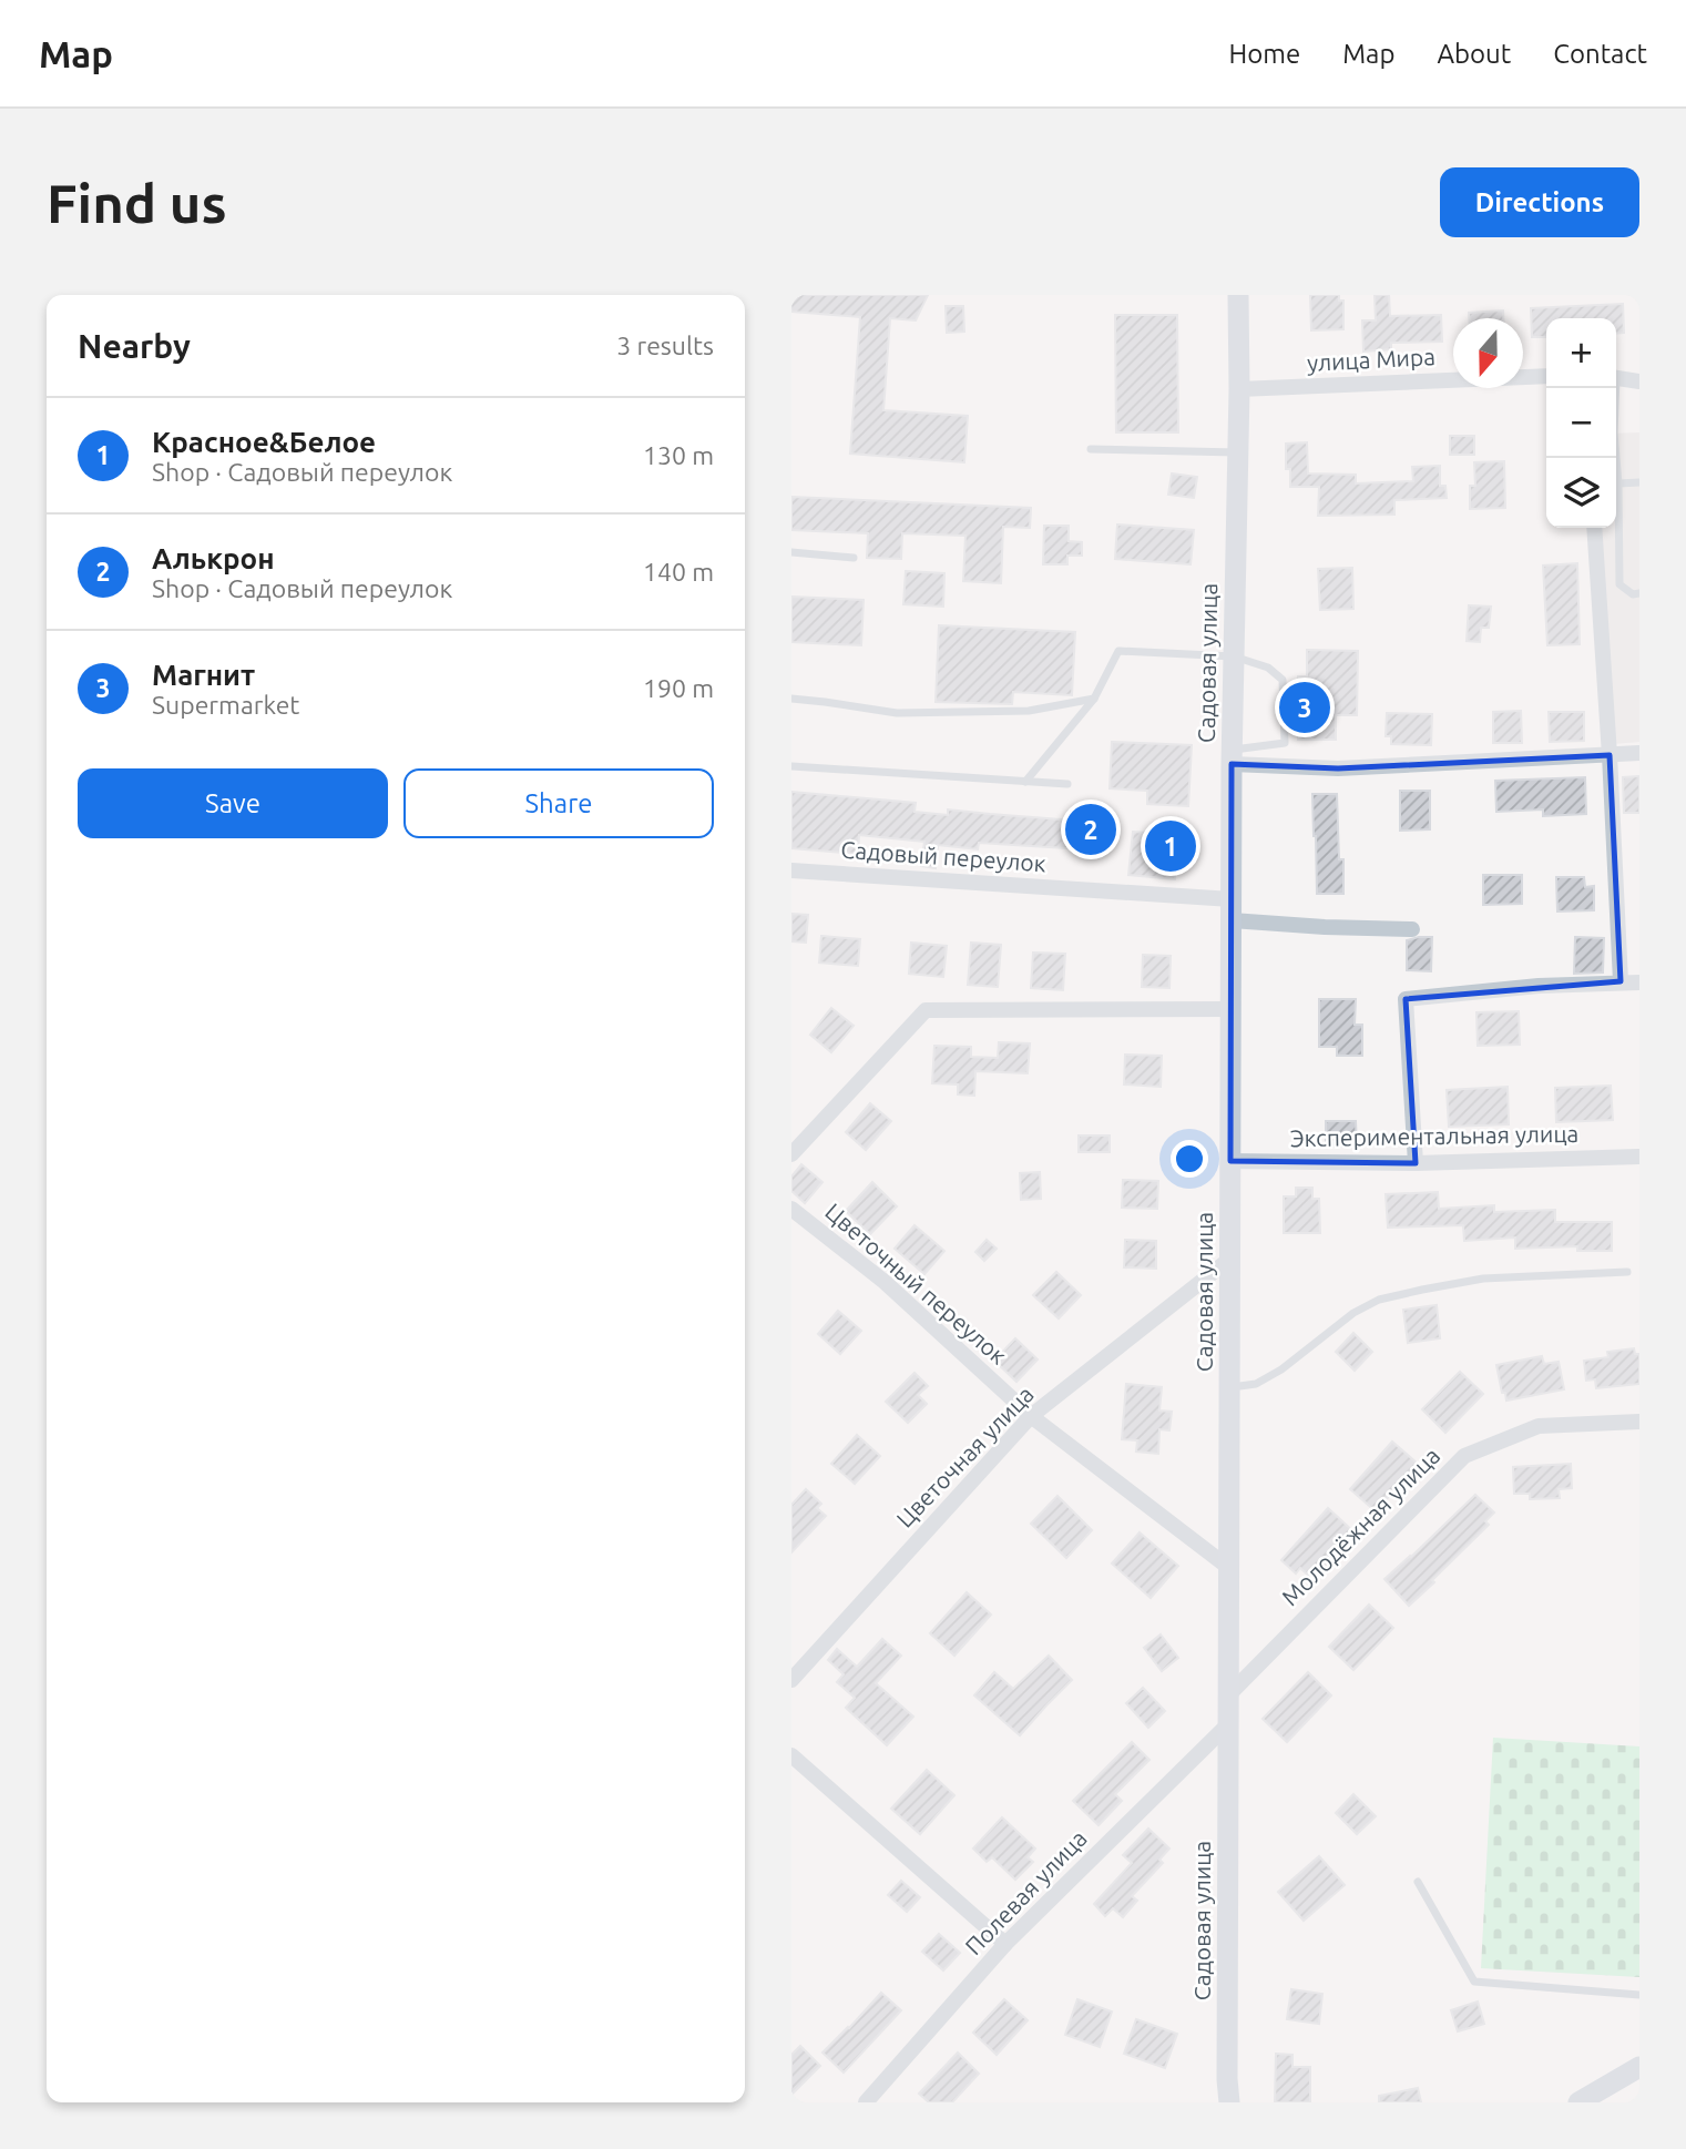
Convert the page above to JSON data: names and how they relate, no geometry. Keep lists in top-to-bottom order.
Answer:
{
  "streets": {
    "main road": ["Садовая улица"],
    "street": [
      "улица Мира",
      "Садовый переулок",
      "Экспериментальная улица",
      "Цветочный переулок",
      "Цветочная улица",
      "Молодёжная улица",
      "Полевая улица"
    ]
  },
  "crossings": [
    ["улица Мира", "Садовая улица"],
    ["Садовая улица", "Садовый переулок"],
    ["Садовая улица", "Экспериментальная улица"],
    ["Садовая улица", "Цветочный переулок"],
    ["Садовая улица", "Цветочная улица"],
    ["Садовая улица", "Молодёжная улица"],
    ["Садовая улица", "Полевая улица"],
    ["Цветочный переулок", "Цветочная улица"]
  ],
  "north": "bottom",
  "page": {
    "header": "Map",
    "nav": [
      "Home",
      "Map",
      "About",
      "Contact"
    ],
    "buttons": [
      "Directions",
      ["Save", "Share"]
    ],
    "title": "Find us",
    "heading": ["Nearby", "3 results"],
    "map_buttons": ["+", "−"],
    "list": [
      {
        "mark": "1",
        "name": "Красное&Белое",
        "note": "Shop · Садовый переулок",
        "value": "130 m"
      },
      {
        "mark": "2",
        "name": "Алькрон",
        "note": "Shop · Садовый переулок",
        "value": "140 m"
      },
      {
        "mark": "3",
        "name": "Магнит",
        "note": "Supermarket",
        "value": "190 m"
      }
    ],
    "pins": ["3", "2", "1"]
  }
}
